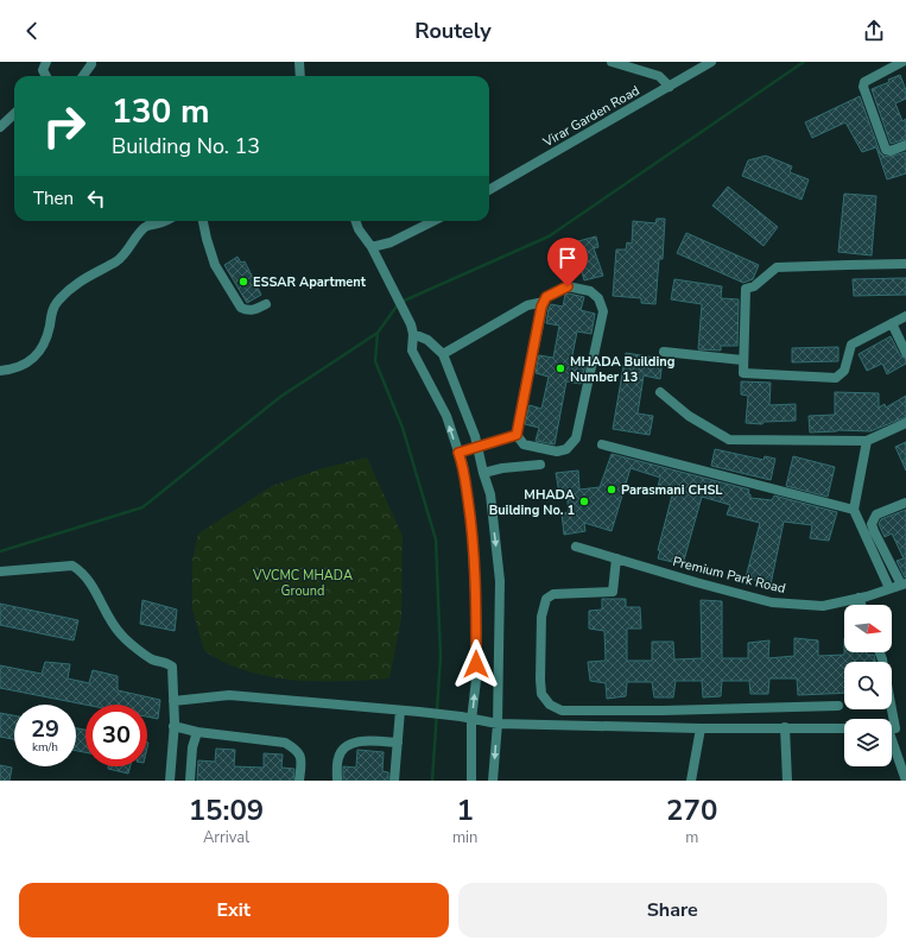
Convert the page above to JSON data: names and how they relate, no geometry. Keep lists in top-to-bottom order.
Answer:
{
  "streets": {
    "street": ["Virar Garden Road", "Premium Park Road"]
  },
  "parks": ["VVCMC MHADA Ground"],
  "places": [
    "ESSAR Apartment",
    "MHADA Building Number 13",
    "Parasmani CHSL",
    "MHADA Building No. 1"
  ],
  "north": "right",
  "page": {
    "header": "Routely",
    "turn": ["130 m", "Building No. 13"],
    "then": "Then",
    "speed": "29 km/h",
    "limit": "30",
    "eta": [
      "15:09",
      "Arrival",
      "1",
      "min",
      "270",
      "m"
    ],
    "buttons": ["Exit", "Share"]
  }
}
